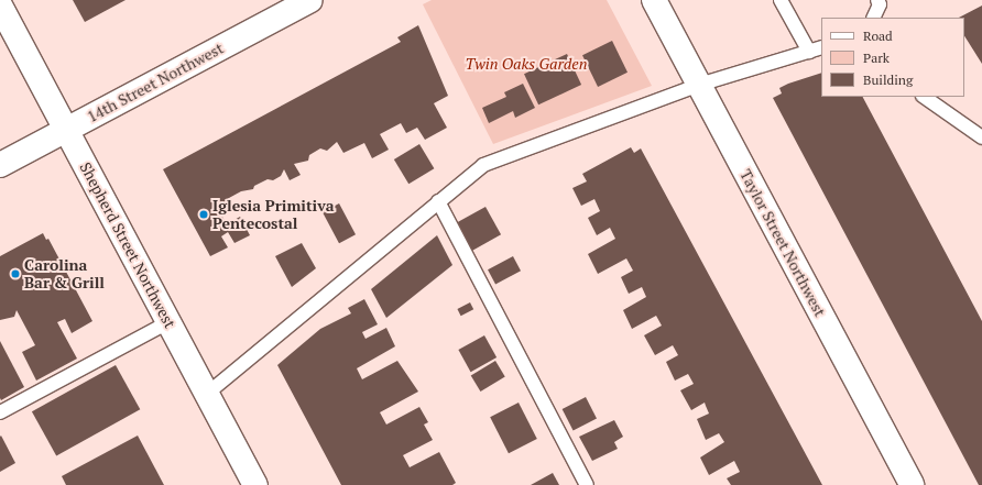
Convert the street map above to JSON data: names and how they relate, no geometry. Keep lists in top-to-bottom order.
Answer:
{
  "streets": {
    "street": ["14th Street Northwest", "Taylor Street Northwest", "Shepherd Street Northwest"]
  },
  "crossings": [
    ["14th Street Northwest", "Shepherd Street Northwest"]
  ],
  "parks": ["Twin Oaks Garden"],
  "places": ["Iglesia Primitiva Pentecostal", "Carolina Bar & Grill"],
  "legend": ["Road", "Park", "Building"]
}
